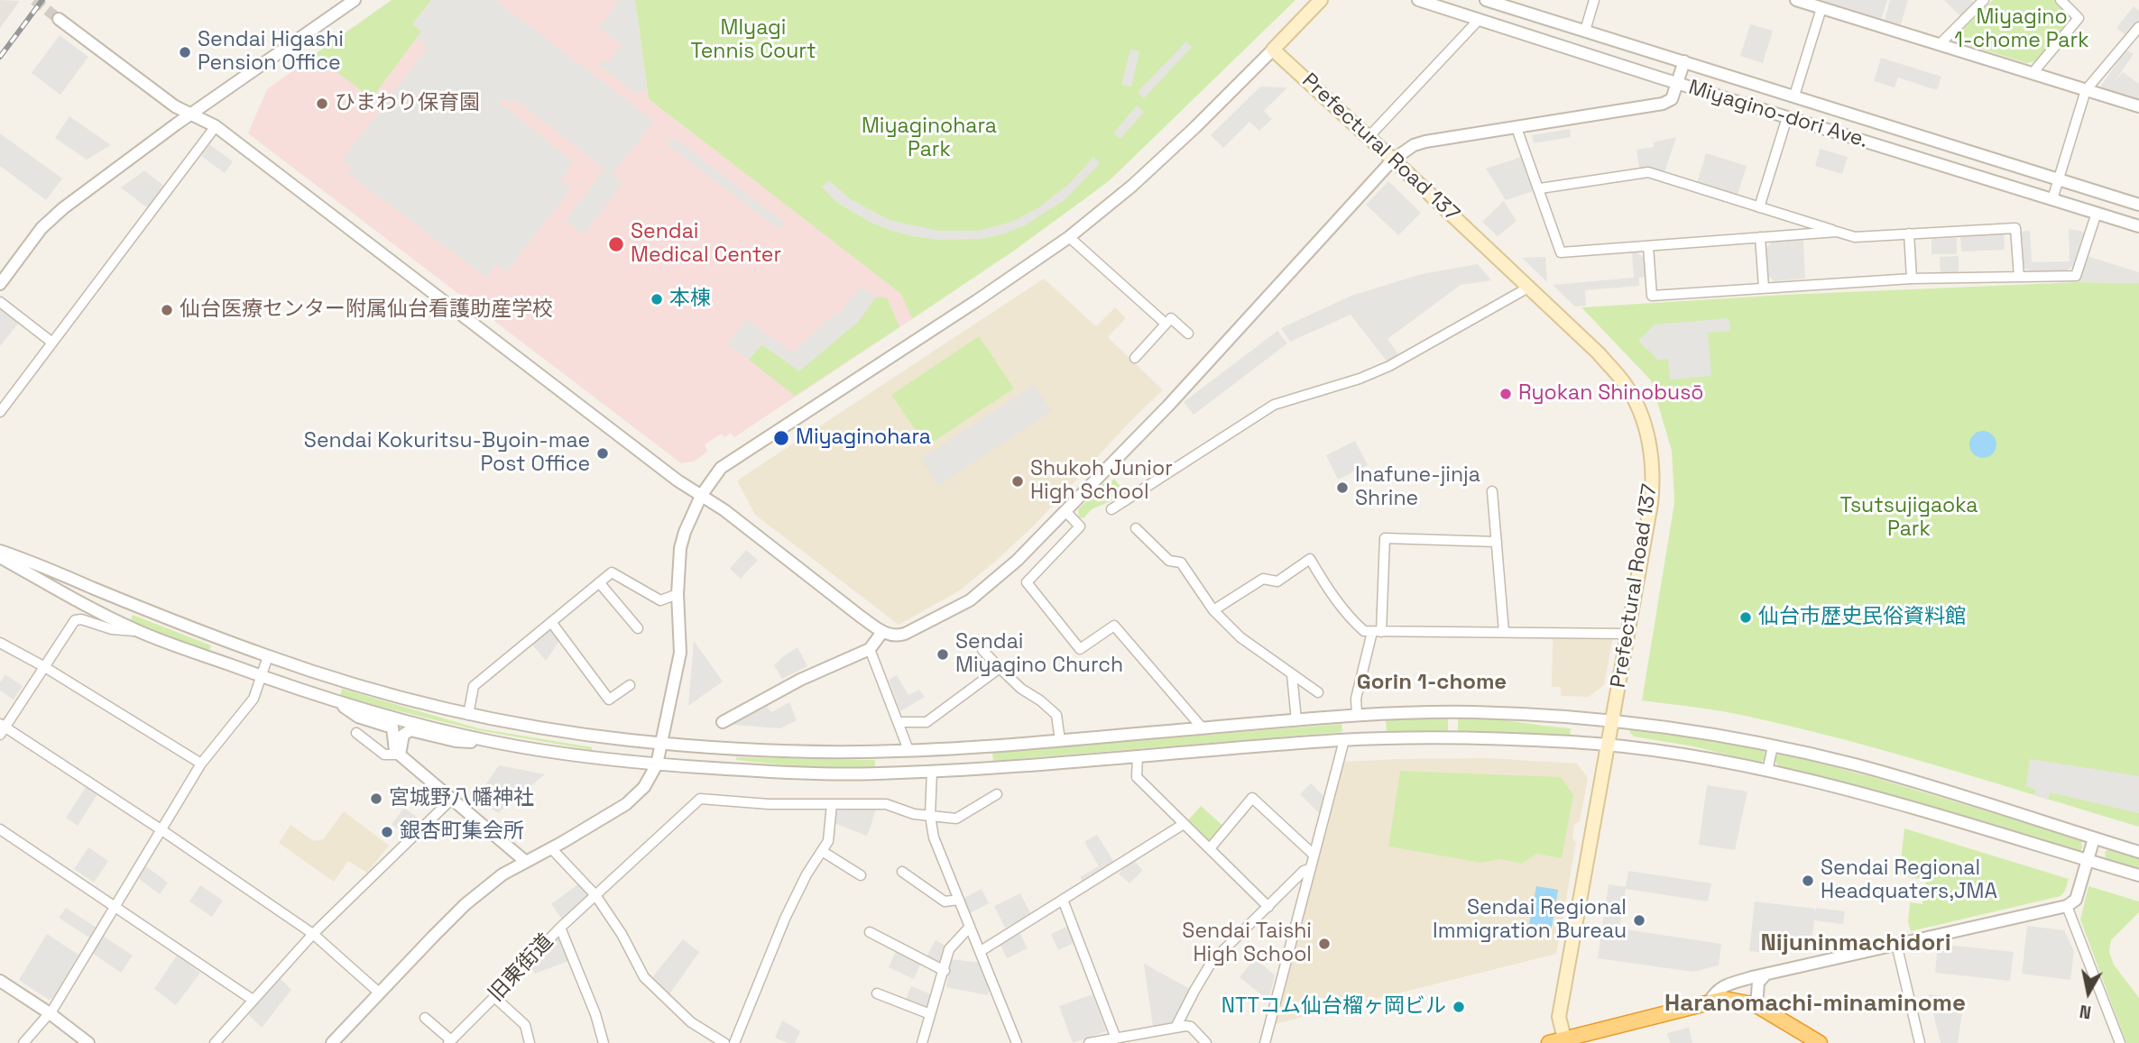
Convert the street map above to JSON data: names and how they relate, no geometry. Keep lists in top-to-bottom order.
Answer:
{
  "streets": {
    "main road": ["Prefectural Road 137"],
    "street": ["Miyagino-dori Ave.", "旧東街道"]
  },
  "districts": ["Gorin 1-chome", "Nijuninmachidori", "Haranomachi-minaminome"],
  "parks": [
    "Miyagino 1-chome Park",
    "MIyagi Tennis Court",
    "Miyaginohara Park",
    "Tsutsujigaoka Park"
  ],
  "places": [
    "Sendai Higashi Pension Office",
    "ひまわり保育園",
    "Sendai Medical Center",
    "本棟",
    "仙台医療センター附属仙台看護助産学校",
    "Ryokan Shinobusō",
    "Miyaginohara",
    "Sendai Kokuritsu-Byoin-mae Post Office",
    "Shukoh Junior High School",
    "Inafune-jinja Shrine",
    "仙台市歴史民俗資料館",
    "Sendai Miyagino Church",
    "宮城野八幡神社",
    "銀杏町集会所",
    "Sendai Regional Headquaters,JMA",
    "Sendai Regional Immigration Bureau",
    "Sendai Taishi High School",
    "NTTコム仙台榴ヶ岡ビル"
  ],
  "north": "bottom"
}
